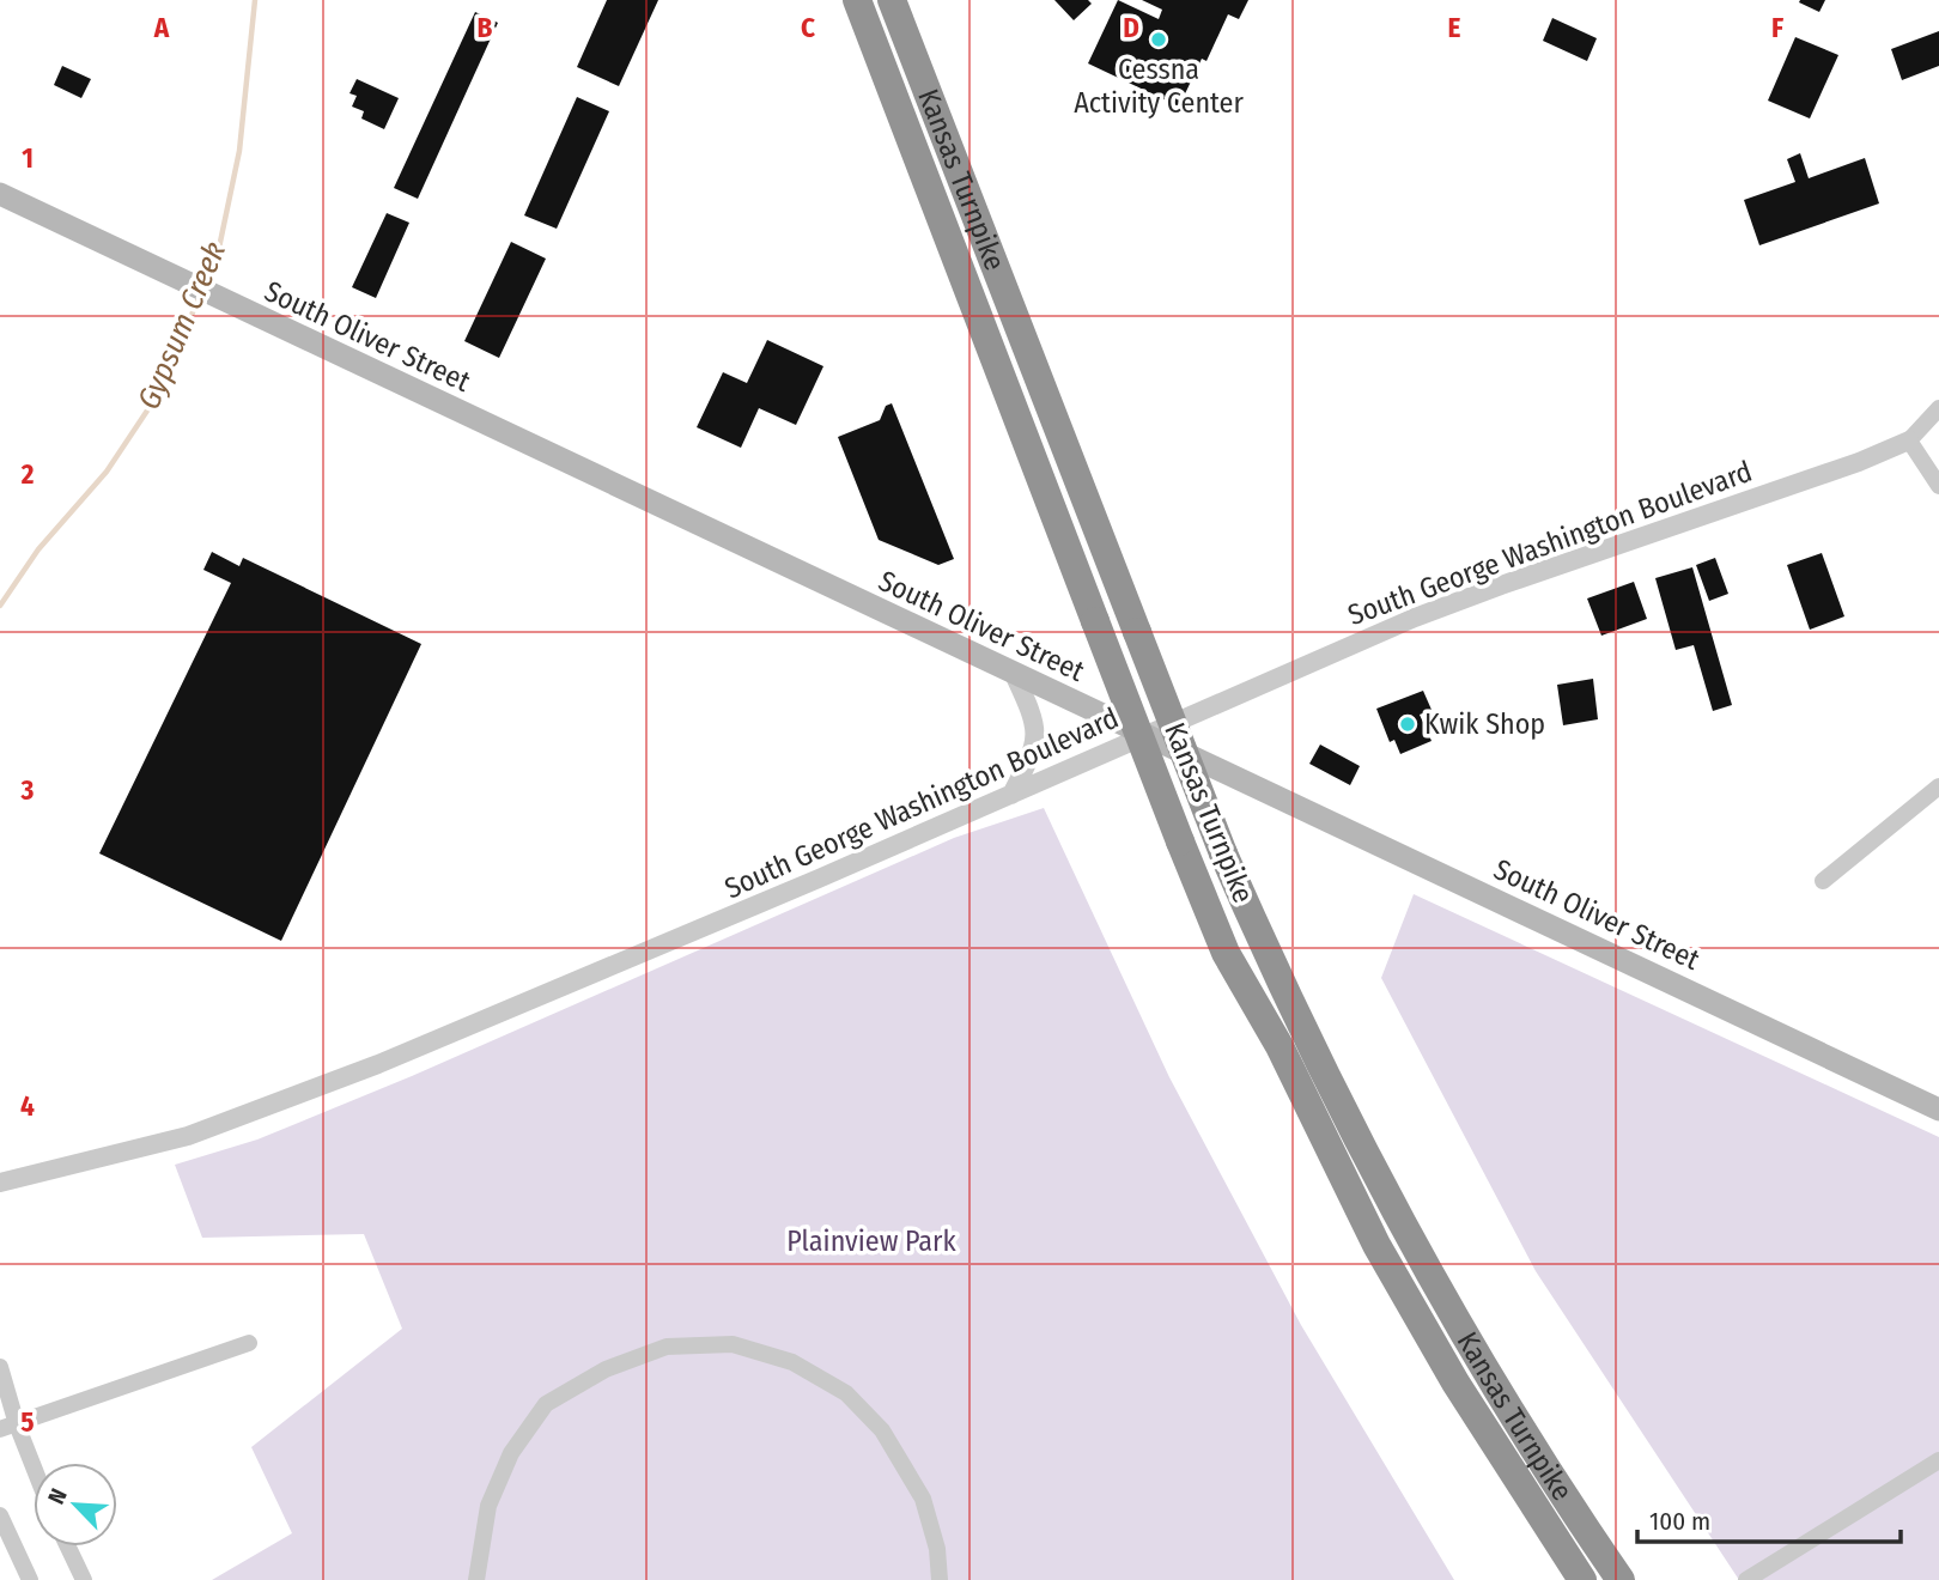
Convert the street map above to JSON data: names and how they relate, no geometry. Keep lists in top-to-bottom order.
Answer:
{
  "streets": {
    "highway": ["Kansas Turnpike"],
    "main road": ["South Oliver Street"],
    "street": ["South George Washington Boulevard"]
  },
  "crossings": [
    ["South Oliver Street", "South George Washington Boulevard"]
  ],
  "water": ["Gypsum Creek"],
  "parks": ["Plainview Park"],
  "places": ["Cessna Activity Center", "Kwik Shop"],
  "scale_bar": "100 m",
  "north": "top left",
  "grid": {
    "columns": [
      "A",
      "B",
      "C",
      "D",
      "E",
      "F"
    ],
    "rows": [
      "1",
      "2",
      "3",
      "4",
      "5"
    ]
  }
}
